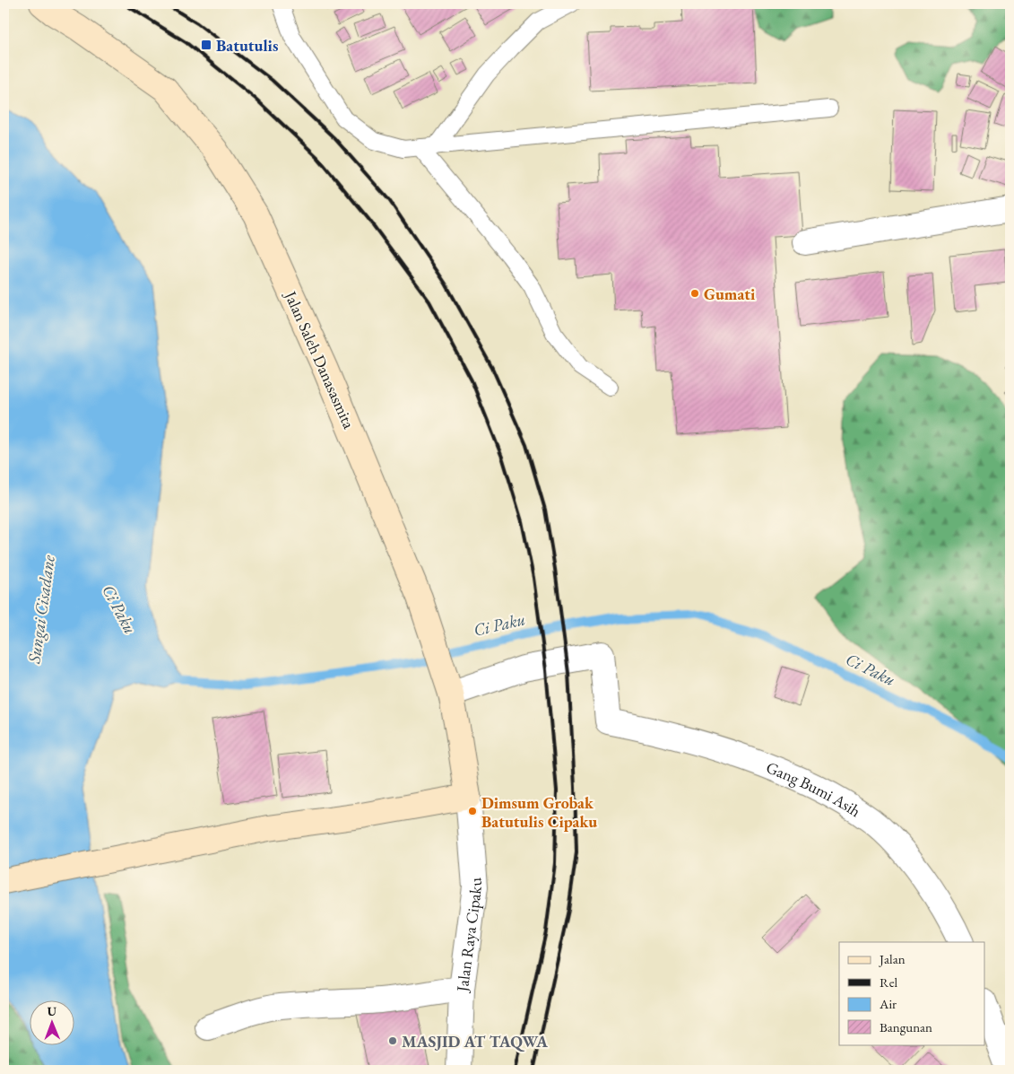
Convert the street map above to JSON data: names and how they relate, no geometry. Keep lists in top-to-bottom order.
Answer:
{
  "streets": {
    "main road": ["Jalan Saleh Danasasmita"],
    "street": ["Gang Bumi Asih", "Jalan Raya Cipaku"]
  },
  "crossings": [
    ["Jalan Saleh Danasasmita", "Gang Bumi Asih"],
    ["Jalan Saleh Danasasmita", "Jalan Raya Cipaku"]
  ],
  "water": ["Sungai Cisadane", "Ci Paku"],
  "places": {
    "transit": ["Batutulis"],
    "other": ["Gumati", "Dimsum Grobak Batutulis Cipaku", "MASJID AT TAQWA"]
  },
  "legend": [
    "Jalan",
    "Rel",
    "Air",
    "Bangunan"
  ],
  "north": "top"
}
